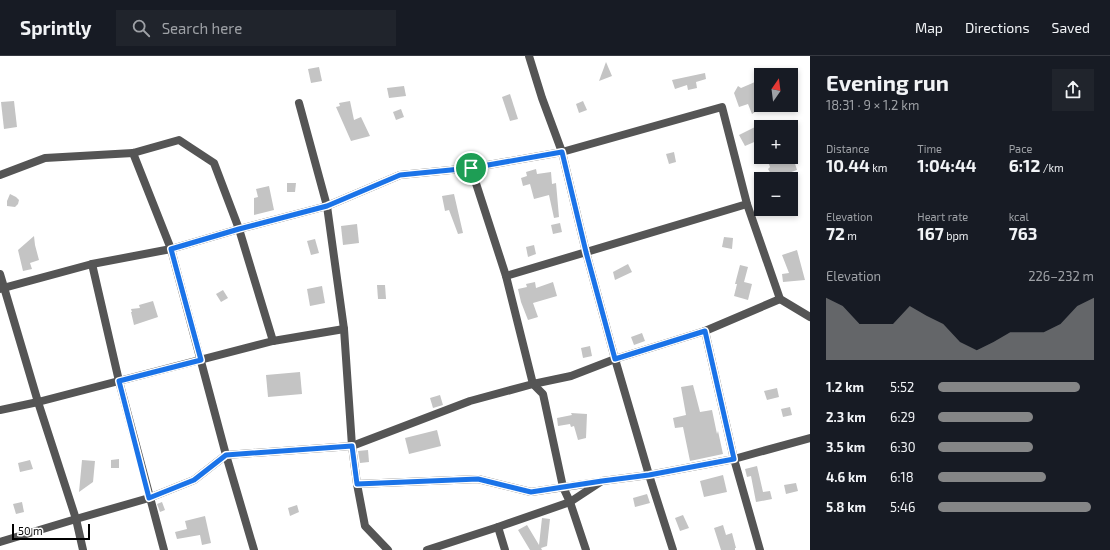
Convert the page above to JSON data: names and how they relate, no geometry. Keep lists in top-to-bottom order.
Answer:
{
  "scale_bar": "50 m",
  "north": "top",
  "page": {
    "header": "Sprintly",
    "search": "Search here",
    "nav": ["Map", "Directions", "Saved"],
    "heading": ["Evening run", "18:31 · 9 × 1.2 km"],
    "map_buttons": ["+", "−"],
    "stats": [
      ["Distance", "10.44 km"],
      ["Time", "1:04:44"],
      ["Pace", "6:12 /km"],
      ["Elevation", "72 m"],
      ["Heart rate", "167 bpm"],
      ["kcal", "763"]
    ],
    "chart": ["Elevation", "226–232 m"],
    "list": [
      {
        "name": "1.2 km",
        "note": "5:52"
      },
      {
        "name": "2.3 km",
        "note": "6:29"
      },
      {
        "name": "3.5 km",
        "note": "6:30"
      },
      {
        "name": "4.6 km",
        "note": "6:18"
      },
      {
        "name": "5.8 km",
        "note": "5:46"
      }
    ],
    "scale": "50 m"
  }
}
